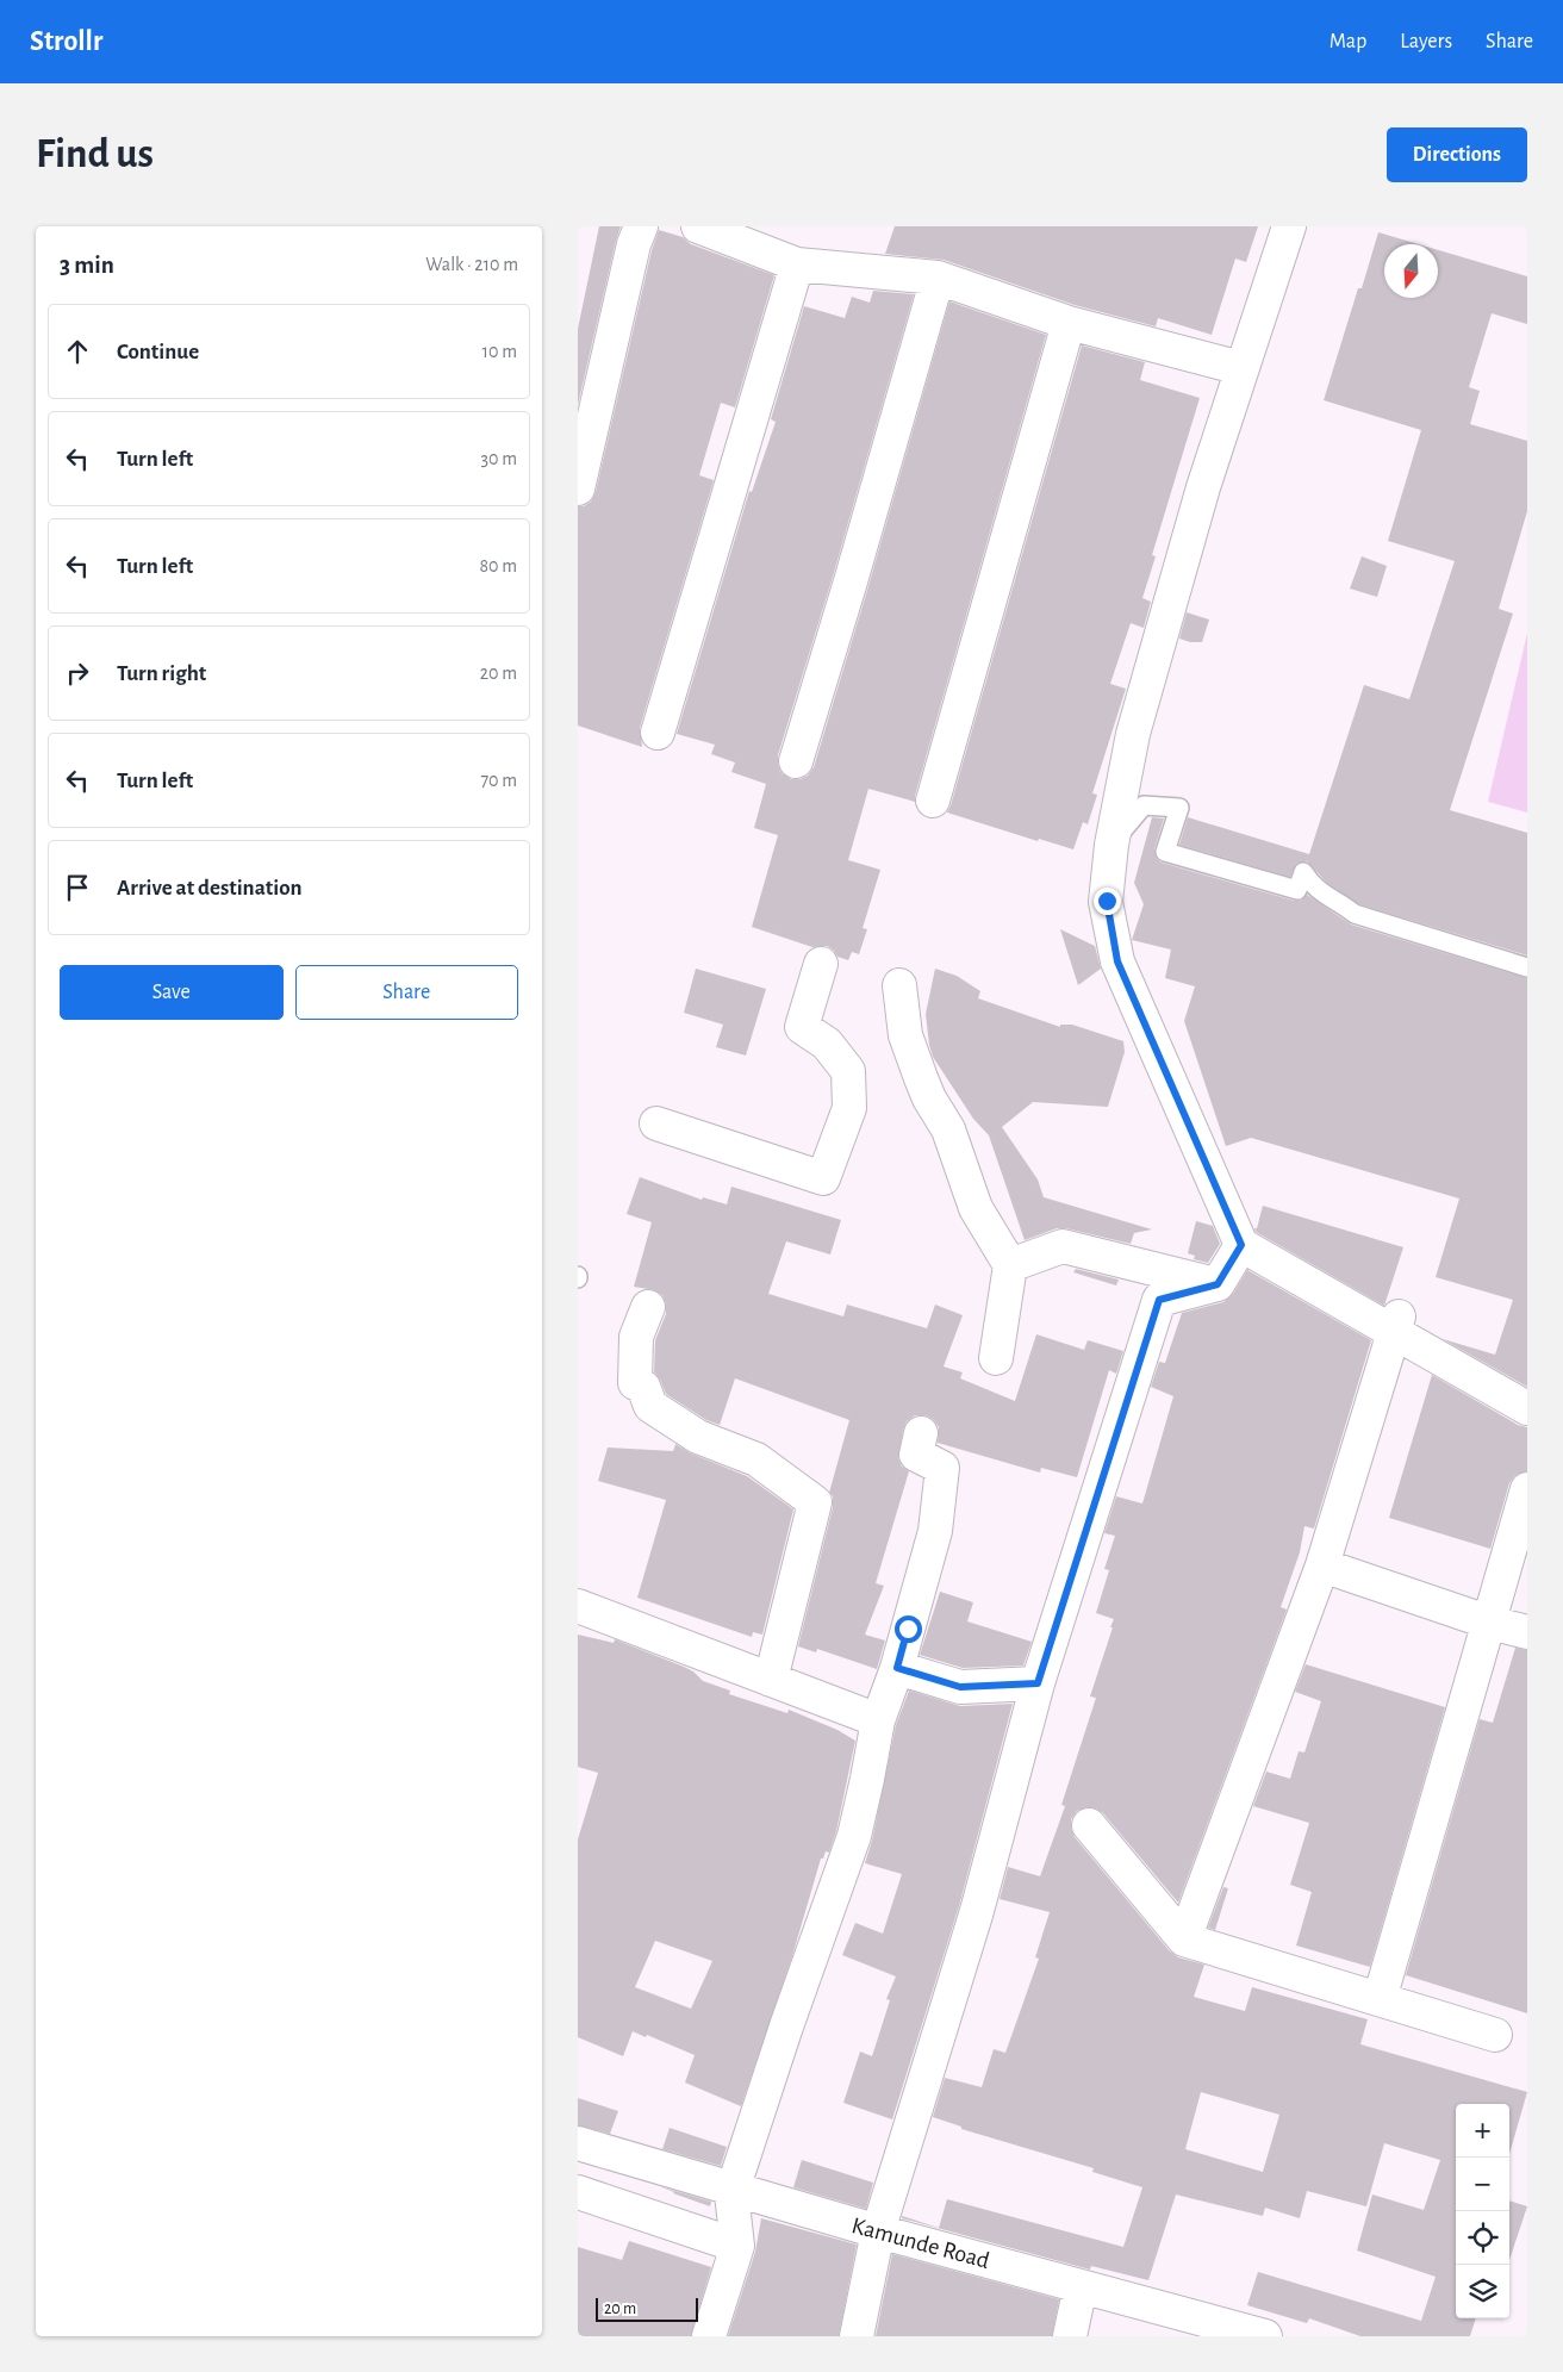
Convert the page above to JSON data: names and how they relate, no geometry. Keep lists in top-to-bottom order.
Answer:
{
  "streets": {
    "street": ["Kamunde Road"]
  },
  "scale_bar": "20 m",
  "north": "bottom",
  "page": {
    "header": "Strollr",
    "nav": ["Map", "Layers", "Share"],
    "buttons": [
      "Directions",
      ["Save", "Share"]
    ],
    "title": "Find us",
    "heading": ["3 min", "Walk · 210 m"],
    "list": [
      ["Continue", "10 m"],
      ["Turn left", "30 m"],
      ["Turn left", "80 m"],
      ["Turn right", "20 m"],
      ["Turn left", "70 m"],
      "Arrive at destination"
    ],
    "map_buttons": ["+", "−"],
    "scale": "20 m"
  }
}
